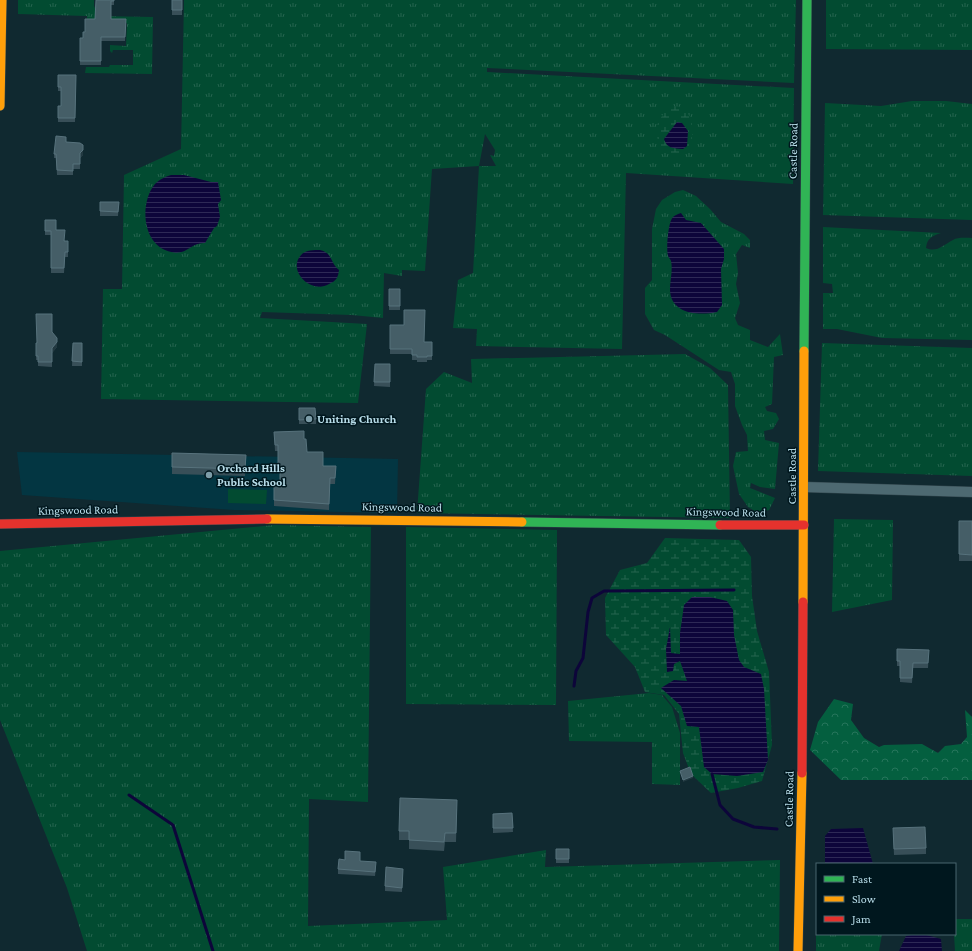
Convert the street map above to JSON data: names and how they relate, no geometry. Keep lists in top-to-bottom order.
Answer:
{
  "streets": {
    "street": ["Castle Road", "Kingswood Road"]
  },
  "crossings": [
    ["Castle Road", "Kingswood Road"]
  ],
  "places": ["Uniting Church", "Orchard Hills Public School"],
  "legend": ["Fast", "Slow", "Jam"]
}
